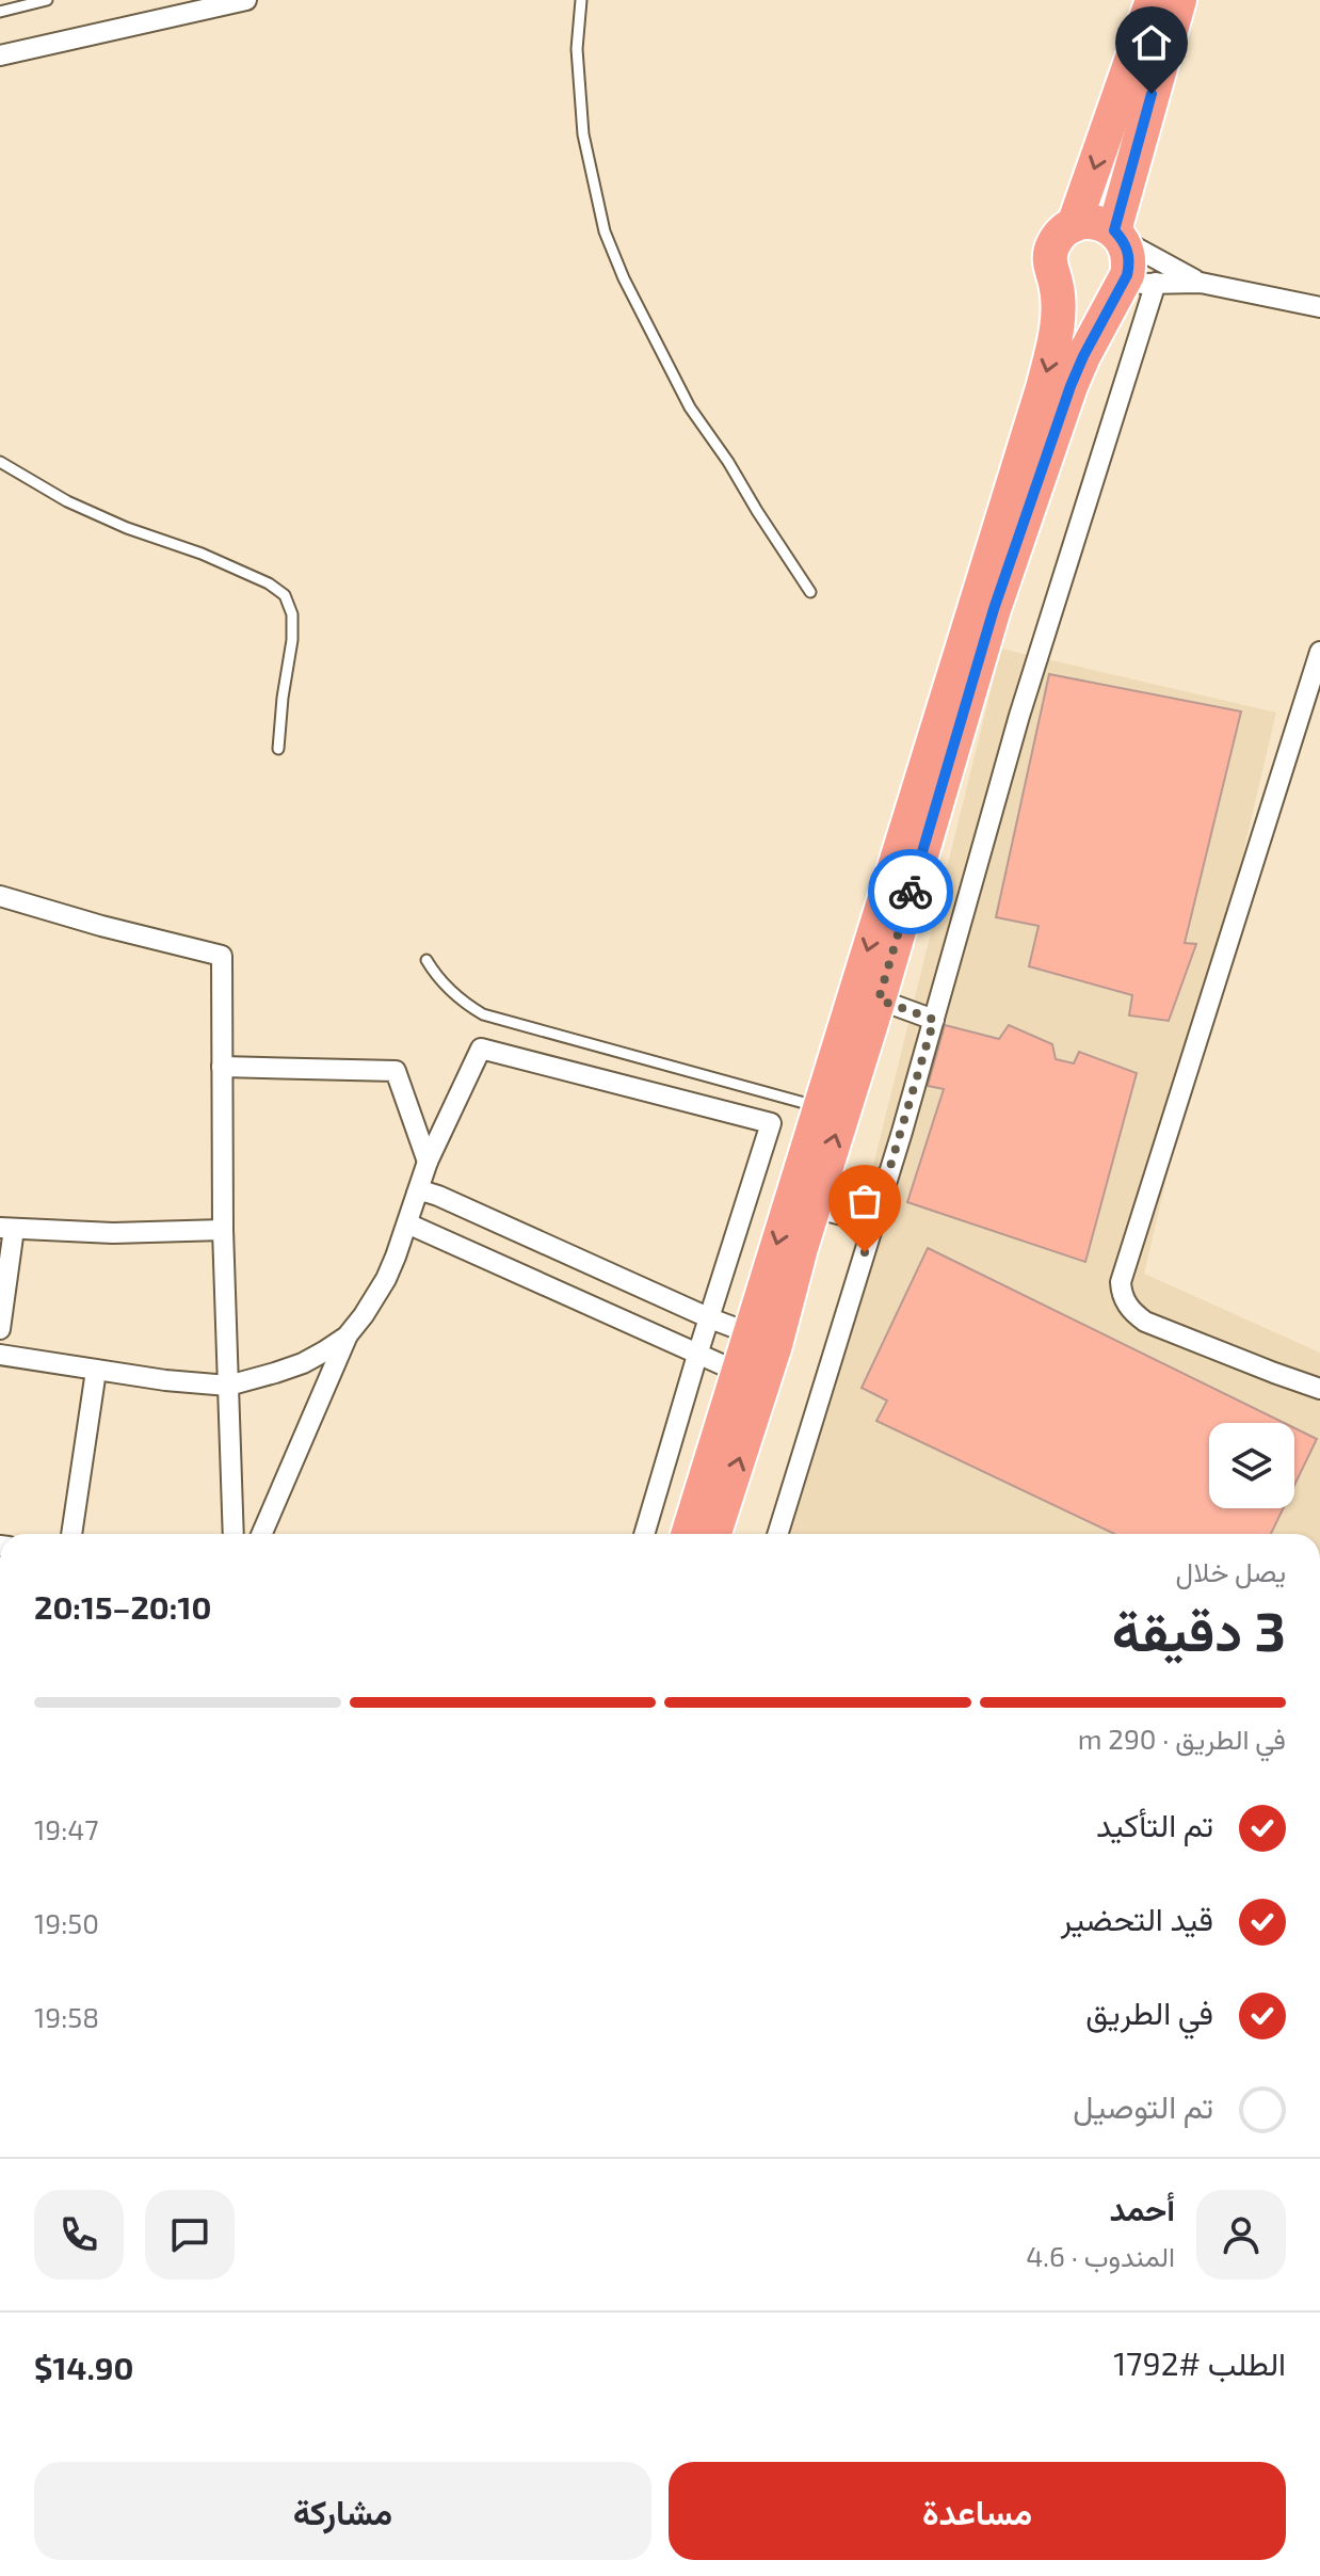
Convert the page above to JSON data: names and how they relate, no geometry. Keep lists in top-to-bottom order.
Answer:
{
  "page": {
    "heading": ["3 دقيقة", "يصل خلال", "20:10–20:15"],
    "panel": [
      "أحمد",
      "المندوب · 4.6",
      "الطلب #1792",
      "$14.90"
    ],
    "bar": "في الطريق · 290 m",
    "list": [
      ["تم التأكيد", "19:47"],
      ["قيد التحضير", "19:50"],
      ["في الطريق", "19:58"],
      "تم التوصيل"
    ],
    "buttons": ["مساعدة", "مشاركة"]
  }
}
